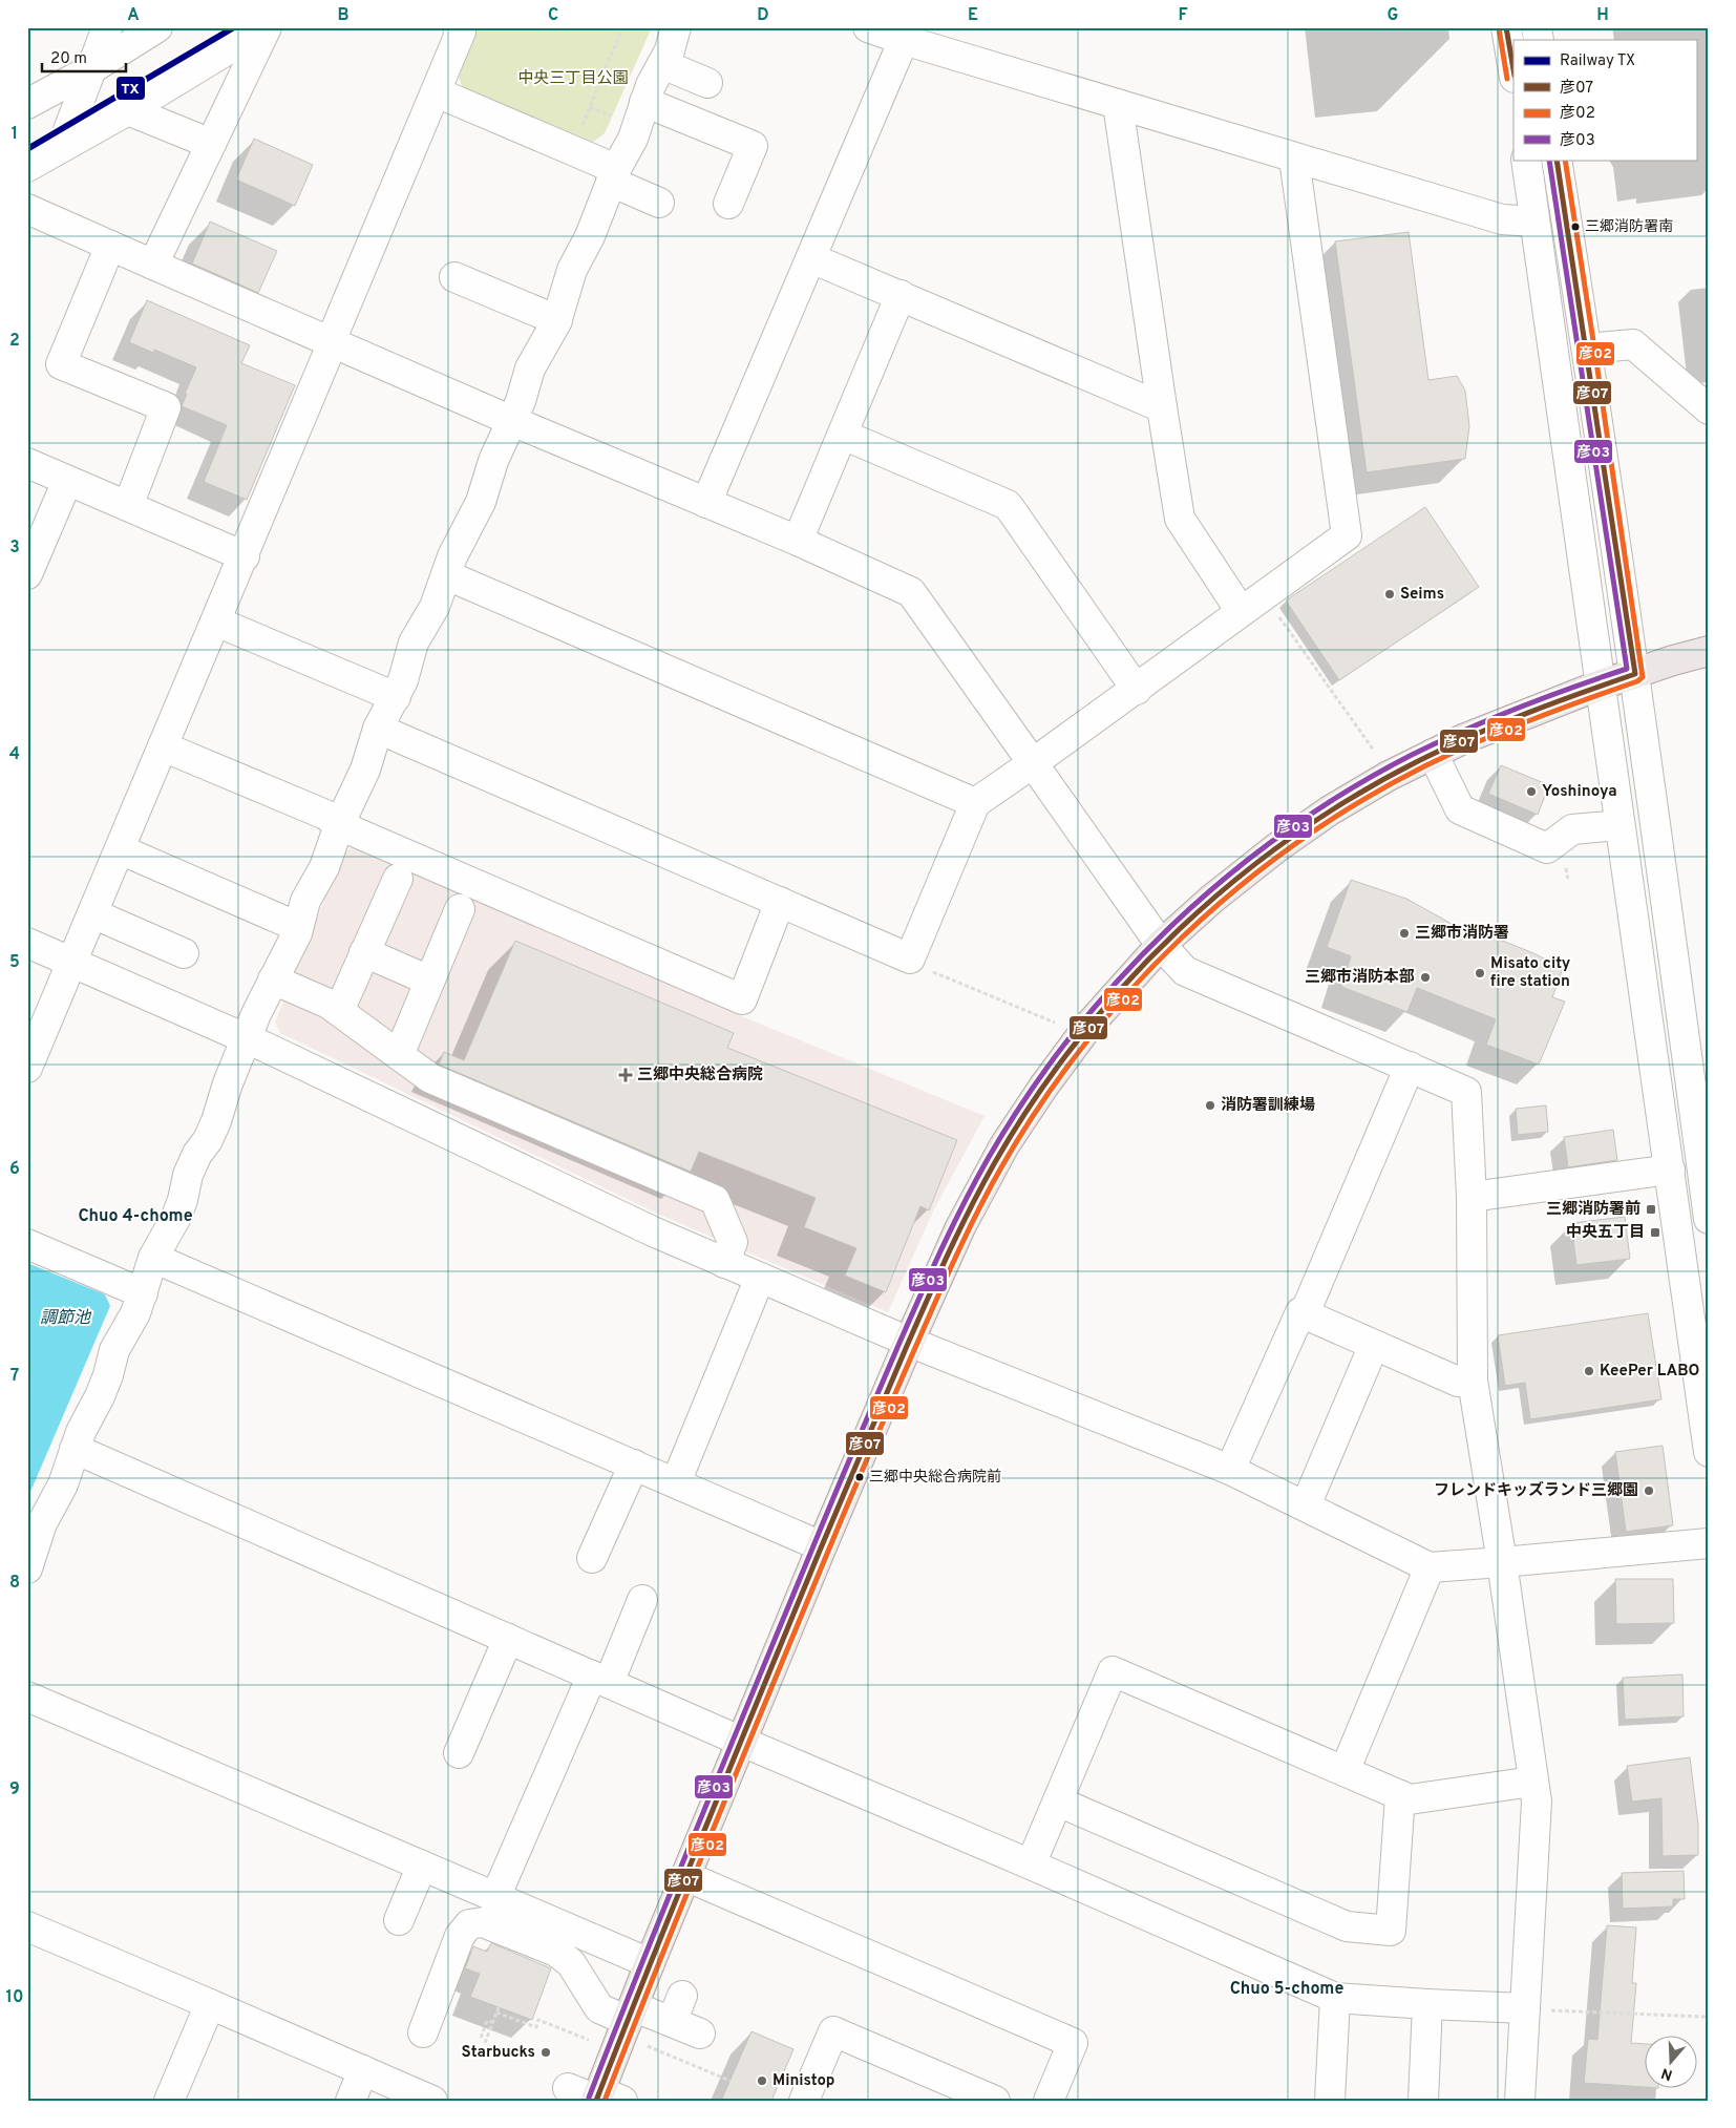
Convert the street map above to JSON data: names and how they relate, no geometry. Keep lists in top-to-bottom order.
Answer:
{
  "districts": ["Chuo 4-chome", "Chuo 5-chome"],
  "water": ["調節池"],
  "parks": ["中央三丁目公園"],
  "places": {
    "other": [
      "三郷消防署南",
      "Seims",
      "Yoshinoya",
      "三郷市消防署",
      "Misato city fire station",
      "三郷市消防本部",
      "消防署訓練場",
      "KeePer LABO",
      "三郷中央総合病院前",
      "フレンドキッズランド三郷園",
      "Starbucks",
      "Ministop"
    ],
    "health": ["三郷中央総合病院"],
    "transit": ["三郷消防署前", "中央五丁目"]
  },
  "lines": [
    "rail line TX",
    "transit line 彦07",
    "transit line 彦02",
    "transit line 彦03"
  ],
  "legend": [
    "Railway TX",
    "彦07",
    "彦02",
    "彦03"
  ],
  "scale_bar": "20 m",
  "north": "bottom",
  "grid": {
    "columns": [
      "A",
      "B",
      "C",
      "D",
      "E",
      "F",
      "G",
      "H"
    ],
    "rows": [
      "1",
      "2",
      "3",
      "4",
      "5",
      "6",
      "7",
      "8",
      "9",
      "10"
    ]
  }
}
